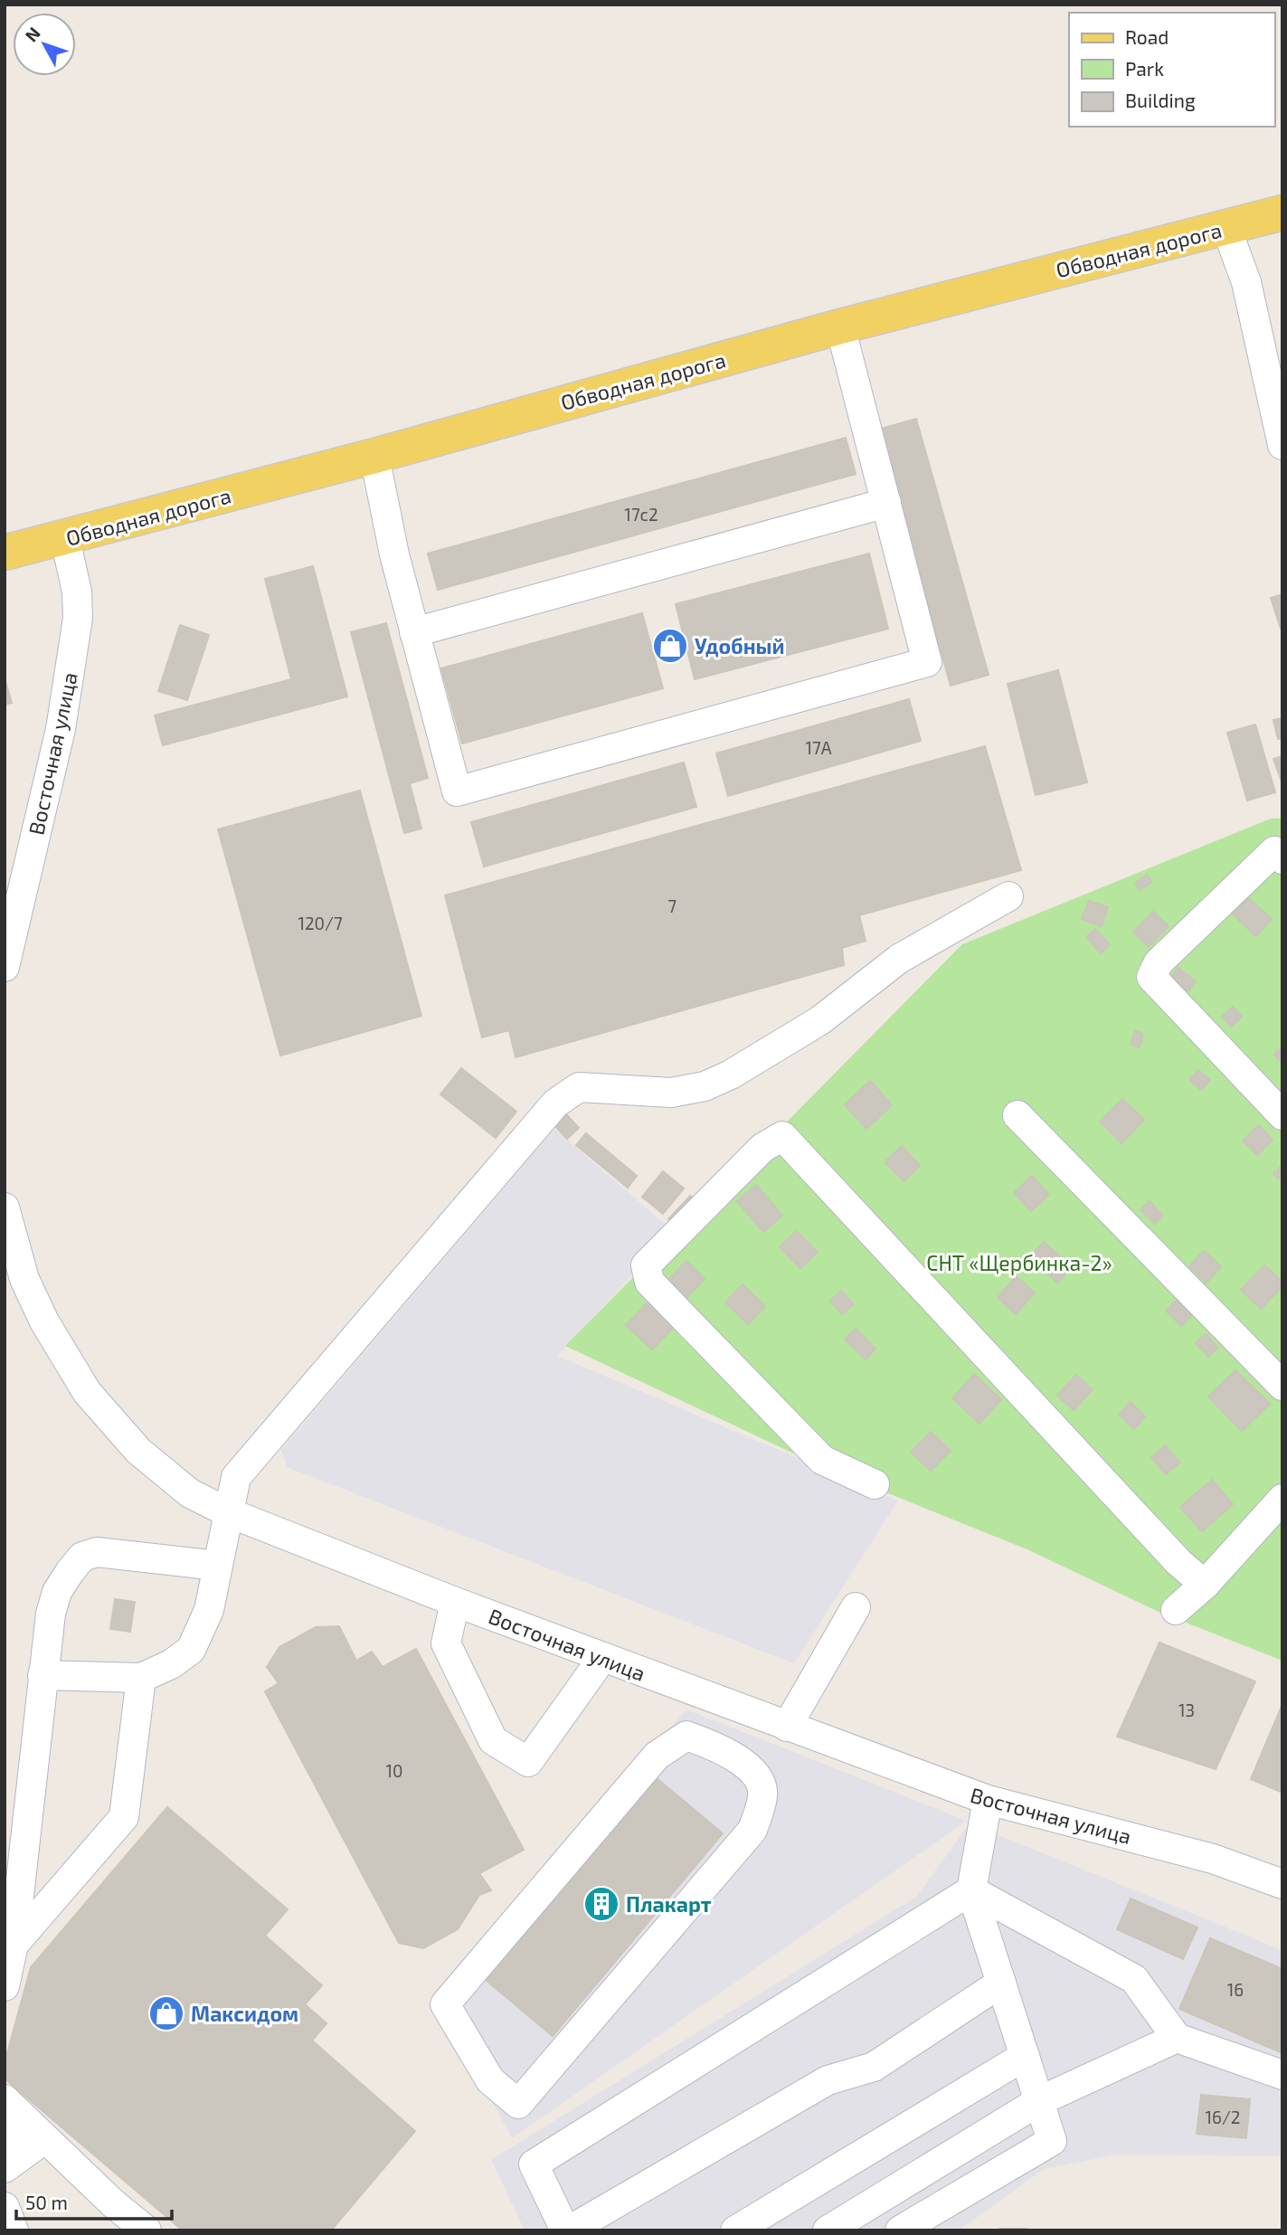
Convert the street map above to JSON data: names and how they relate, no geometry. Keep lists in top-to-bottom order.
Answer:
{
  "streets": {
    "main road": ["Обводная дорога"],
    "street": ["Восточная улица"]
  },
  "crossings": [
    ["Обводная дорога", "Восточная улица"]
  ],
  "parks": ["СНТ «Щербинка-2»"],
  "places": {
    "shop": ["Удобный", "Максидом"],
    "building": ["Плакарт"]
  },
  "house_numbers": [
    "17с2",
    "17А",
    "7",
    "120/7",
    "13",
    "10",
    "16",
    "16/2"
  ],
  "legend": ["Road", "Park", "Building"],
  "scale_bar": "50 m",
  "north": "top left"
}
